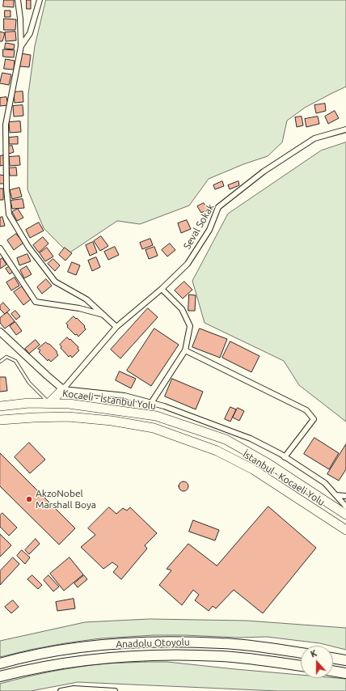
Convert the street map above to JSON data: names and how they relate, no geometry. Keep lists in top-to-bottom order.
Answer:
{
  "streets": {
    "highway": ["Kocaeli - İstanbul Yolu", "İstanbul - Kocaeli Yolu", "Anadolu Otoyolu"],
    "street": ["Seval Sokak"]
  },
  "places": ["AkzoNobel Marshall Boya"],
  "north": "top"
}
